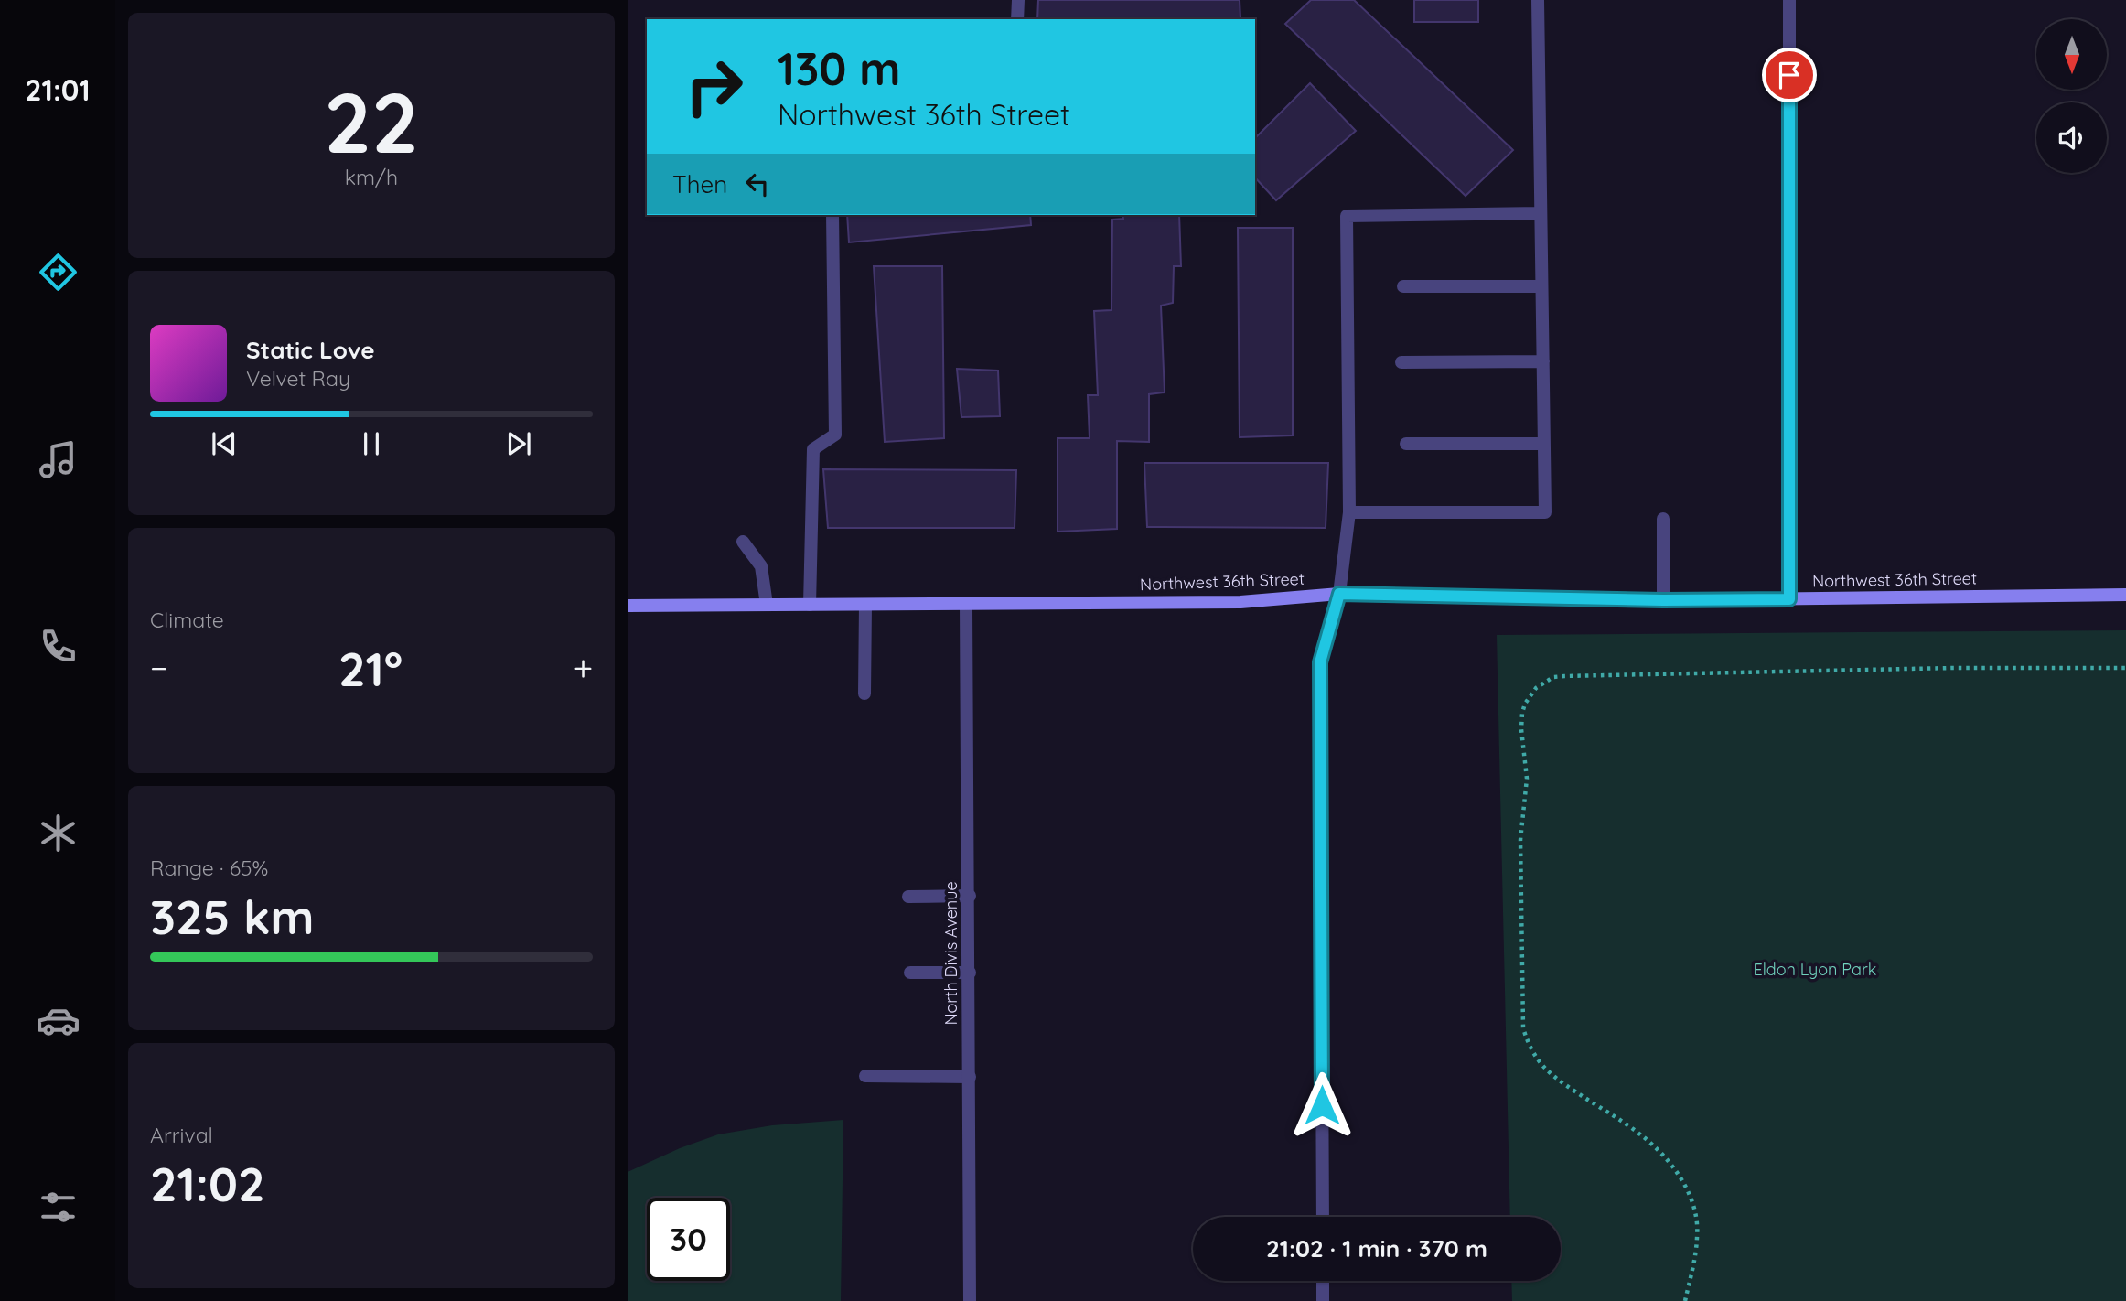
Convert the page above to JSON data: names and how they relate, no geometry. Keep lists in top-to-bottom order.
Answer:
{
  "streets": {
    "street": ["Northwest 36th Street", "North Divis Avenue"]
  },
  "crossings": [
    ["Northwest 36th Street", "North Divis Avenue"]
  ],
  "parks": ["Eldon Lyon Park"],
  "north": "bottom",
  "page": {
    "tabs": "21:01",
    "tile": [
      ["22", "km/h"],
      "Climate",
      ["Range · 65%", "325 km"],
      ["Arrival", "21:02"]
    ],
    "turn": ["130 m", "Northwest 36th Street"],
    "then": "Then",
    "song": ["Static Love", "Velvet Ray"],
    "heat": ["−", "21°", "+"],
    "limit": "30",
    "trip": "21:02 · 1 min · 370 m"
  }
}
